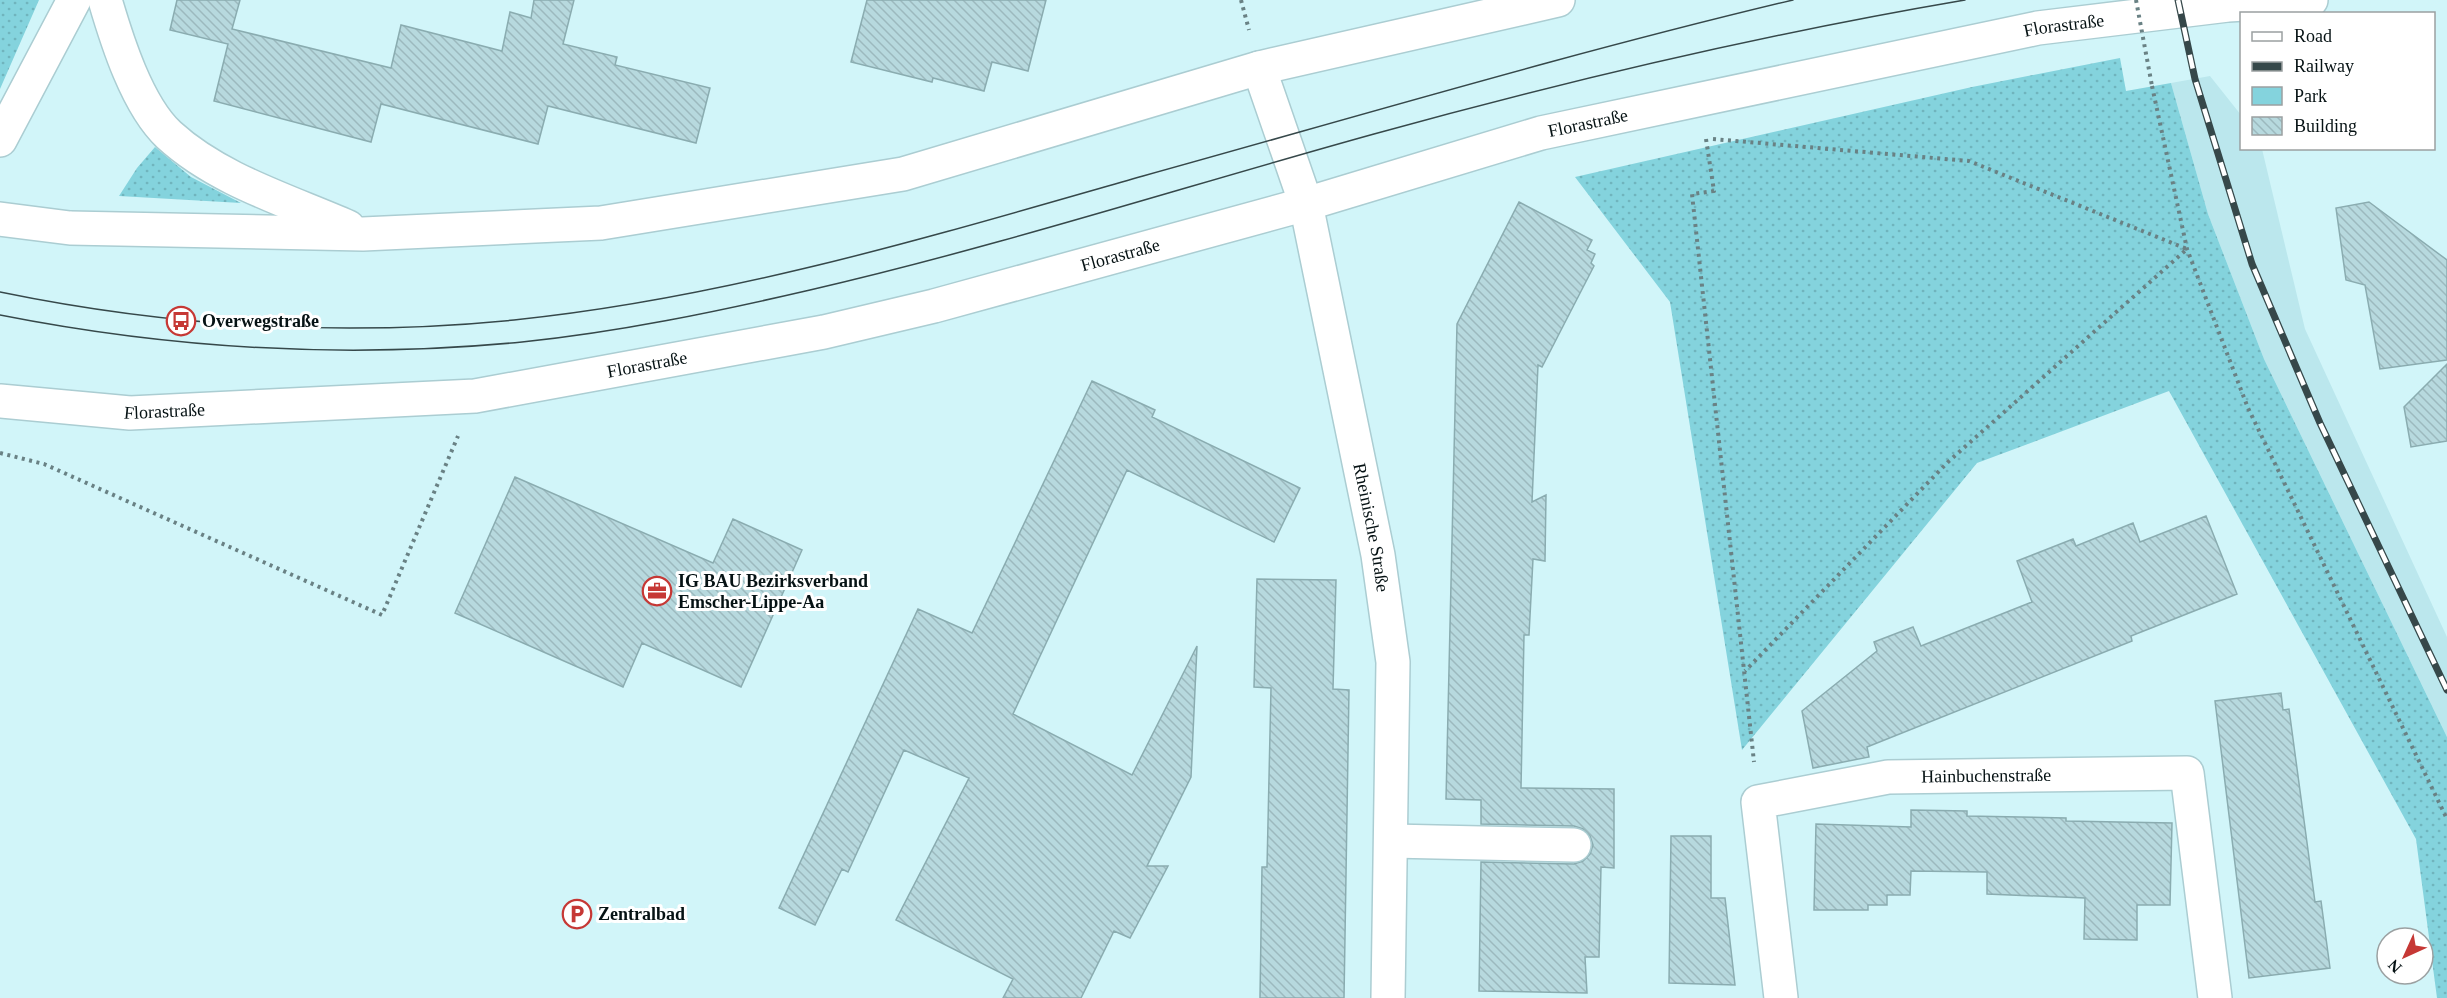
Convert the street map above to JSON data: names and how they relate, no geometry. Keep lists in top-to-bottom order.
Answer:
{
  "streets": {
    "main road": ["Florastraße", "Rheinische Straße", "Hainbuchenstraße"]
  },
  "crossings": [
    ["Florastraße", "Rheinische Straße"]
  ],
  "places": {
    "bus stop": ["Overwegstraße"],
    "office": ["IG BAU Bezirksverband Emscher-Lippe-Aa"],
    "parking": ["Zentralbad"]
  },
  "legend": [
    "Road",
    "Railway",
    "Park",
    "Building"
  ],
  "north": "bottom left"
}
